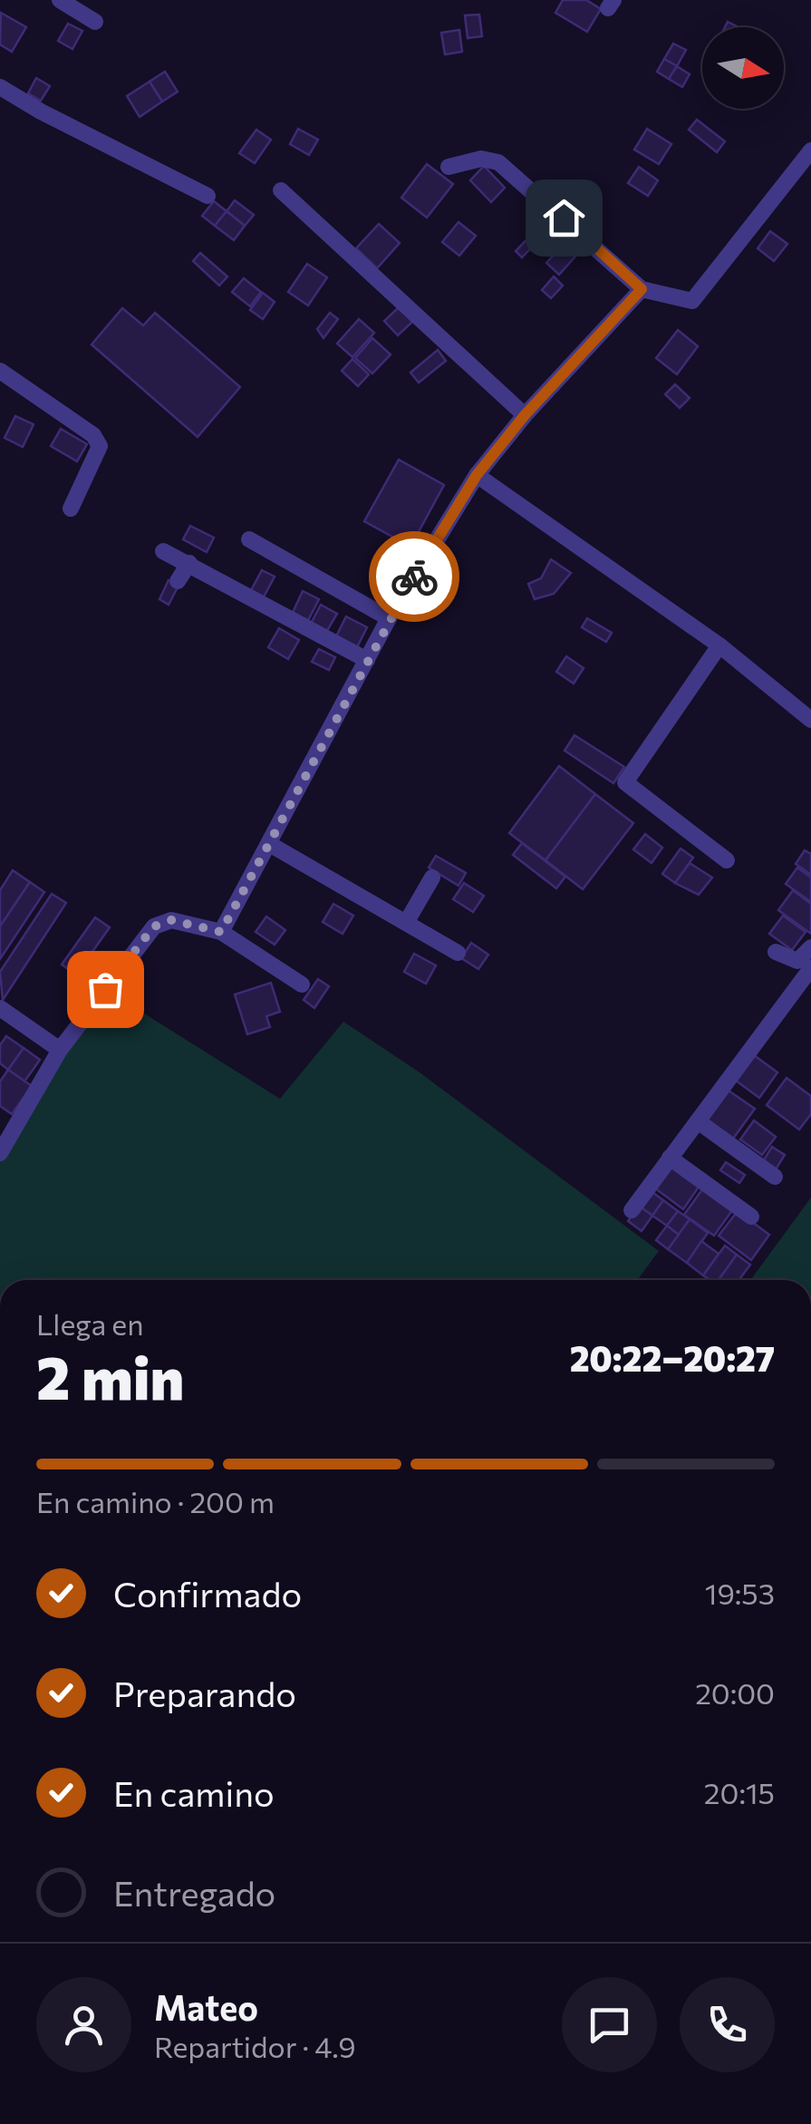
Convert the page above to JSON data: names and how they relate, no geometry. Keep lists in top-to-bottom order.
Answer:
{
  "north": "right",
  "page": {
    "heading": ["2 min", "Llega en", "20:22–20:27"],
    "panel": ["Mateo", "Repartidor · 4.9"],
    "bar": "En camino · 200 m",
    "list": [
      ["Confirmado", "19:53"],
      ["Preparando", "20:00"],
      ["En camino", "20:15"],
      "Entregado"
    ]
  }
}
